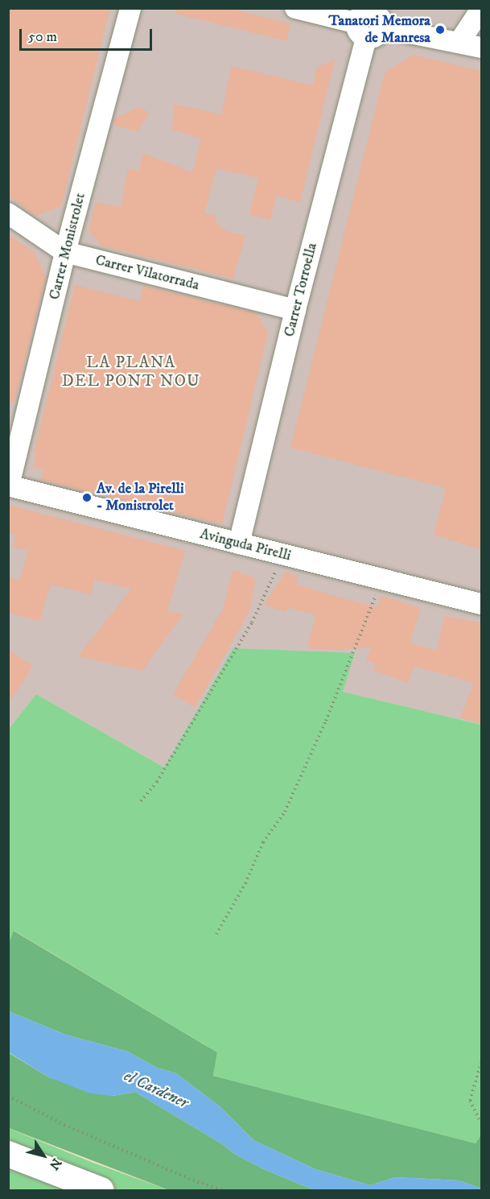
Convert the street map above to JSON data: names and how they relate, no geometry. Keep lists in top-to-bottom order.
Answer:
{
  "streets": {
    "street": [
      "Carrer Monistrolet",
      "Carrer Vilatorrada",
      "Carrer Torroella",
      "Avinguda Pirelli"
    ]
  },
  "crossings": [
    ["Carrer Monistrolet", "Carrer Vilatorrada"],
    ["Carrer Monistrolet", "Avinguda Pirelli"],
    ["Carrer Vilatorrada", "Carrer Torroella"],
    ["Carrer Torroella", "Avinguda Pirelli"]
  ],
  "districts": ["LA PLANA DEL PONT NOU"],
  "water": ["el Cardener"],
  "places": ["Tanatori Memora de Manresa", "Av. de la Pirelli - Monistrolet"],
  "scale_bar": "50 m",
  "north": "bottom right"
}
